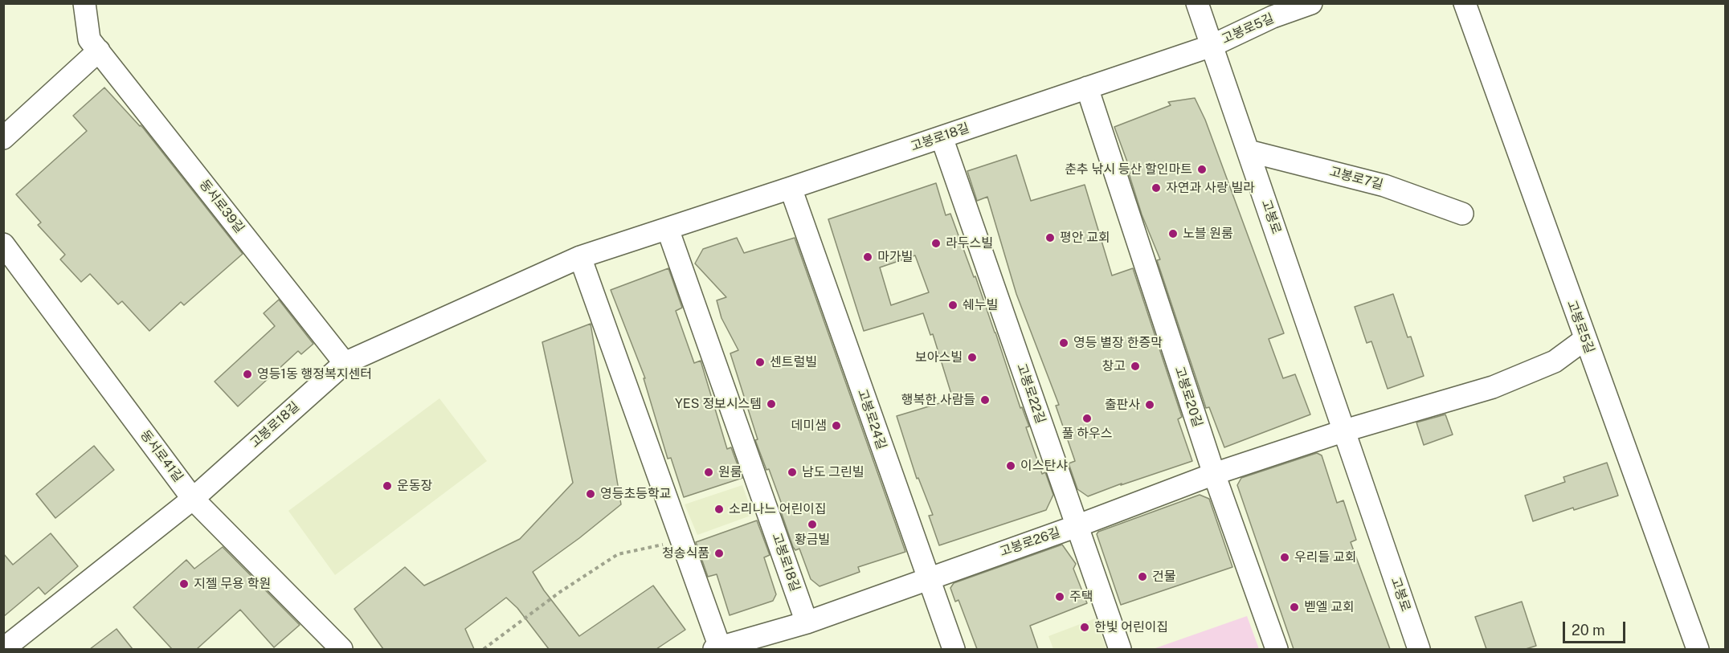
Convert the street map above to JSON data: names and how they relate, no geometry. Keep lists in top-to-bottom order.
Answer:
{
  "streets": {
    "street": [
      "고봉로5길",
      "고봉로18길",
      "고봉로7길",
      "동서로39길",
      "고봉로",
      "고봉로22길",
      "고봉로20길",
      "고봉로24길",
      "동서로41길",
      "고봉로26길"
    ]
  },
  "crossings": [
    ["고봉로5길", "고봉로18길"],
    ["고봉로5길", "고봉로"],
    ["고봉로18길", "동서로39길"],
    ["고봉로18길", "고봉로"],
    ["고봉로18길", "고봉로22길"],
    ["고봉로18길", "고봉로20길"],
    ["고봉로18길", "고봉로24길"],
    ["고봉로18길", "동서로41길"],
    ["고봉로18길", "고봉로26길"],
    ["고봉로7길", "고봉로"],
    ["고봉로", "고봉로26길"],
    ["고봉로22길", "고봉로26길"],
    ["고봉로20길", "고봉로26길"],
    ["고봉로24길", "고봉로26길"]
  ],
  "places": [
    "춘추 낚시 등산 할인마트",
    "자연과 사랑 빌라",
    "노블 원룸",
    "평안 교회",
    "라두스빌",
    "마가빌",
    "쉐누빌",
    "영등 별장 한증막",
    "보아스빌",
    "센트럴빌",
    "창고",
    "영등1동 행정복지센터",
    "행복한 사람들",
    "YES 정보시스템",
    "출판사",
    "풀 하우스",
    "데미샘",
    "이스탄샤",
    "원룸",
    "남도 그린빌",
    "운동장",
    "영등초등학교",
    "소리나느 어린이집",
    "황금빌",
    "청송식품",
    "우리들 교회",
    "건물",
    "지젤 무용 학원",
    "주택",
    "벧엘 교회",
    "한빛 어린이집"
  ],
  "scale_bar": "20 m"
}
